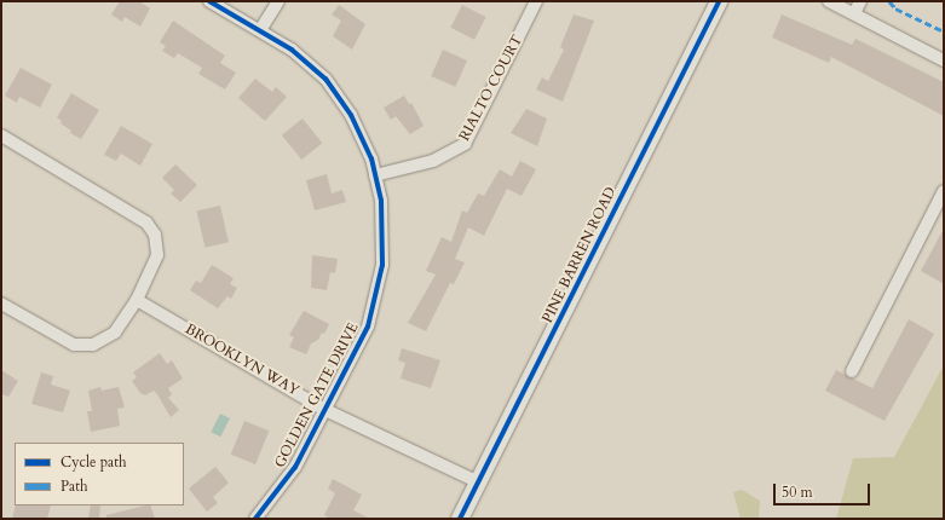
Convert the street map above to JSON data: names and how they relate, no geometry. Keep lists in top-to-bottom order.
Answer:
{
  "streets": {
    "main road": ["PINE BARREN ROAD"],
    "street": ["RIALTO COURT", "BROOKLYN WAY", "GOLDEN GATE DRIVE"]
  },
  "crossings": [
    ["RIALTO COURT", "GOLDEN GATE DRIVE"],
    ["PINE BARREN ROAD", "BROOKLYN WAY"],
    ["BROOKLYN WAY", "GOLDEN GATE DRIVE"]
  ],
  "legend": ["Cycle path", "Path"],
  "scale_bar": "50 m"
}
